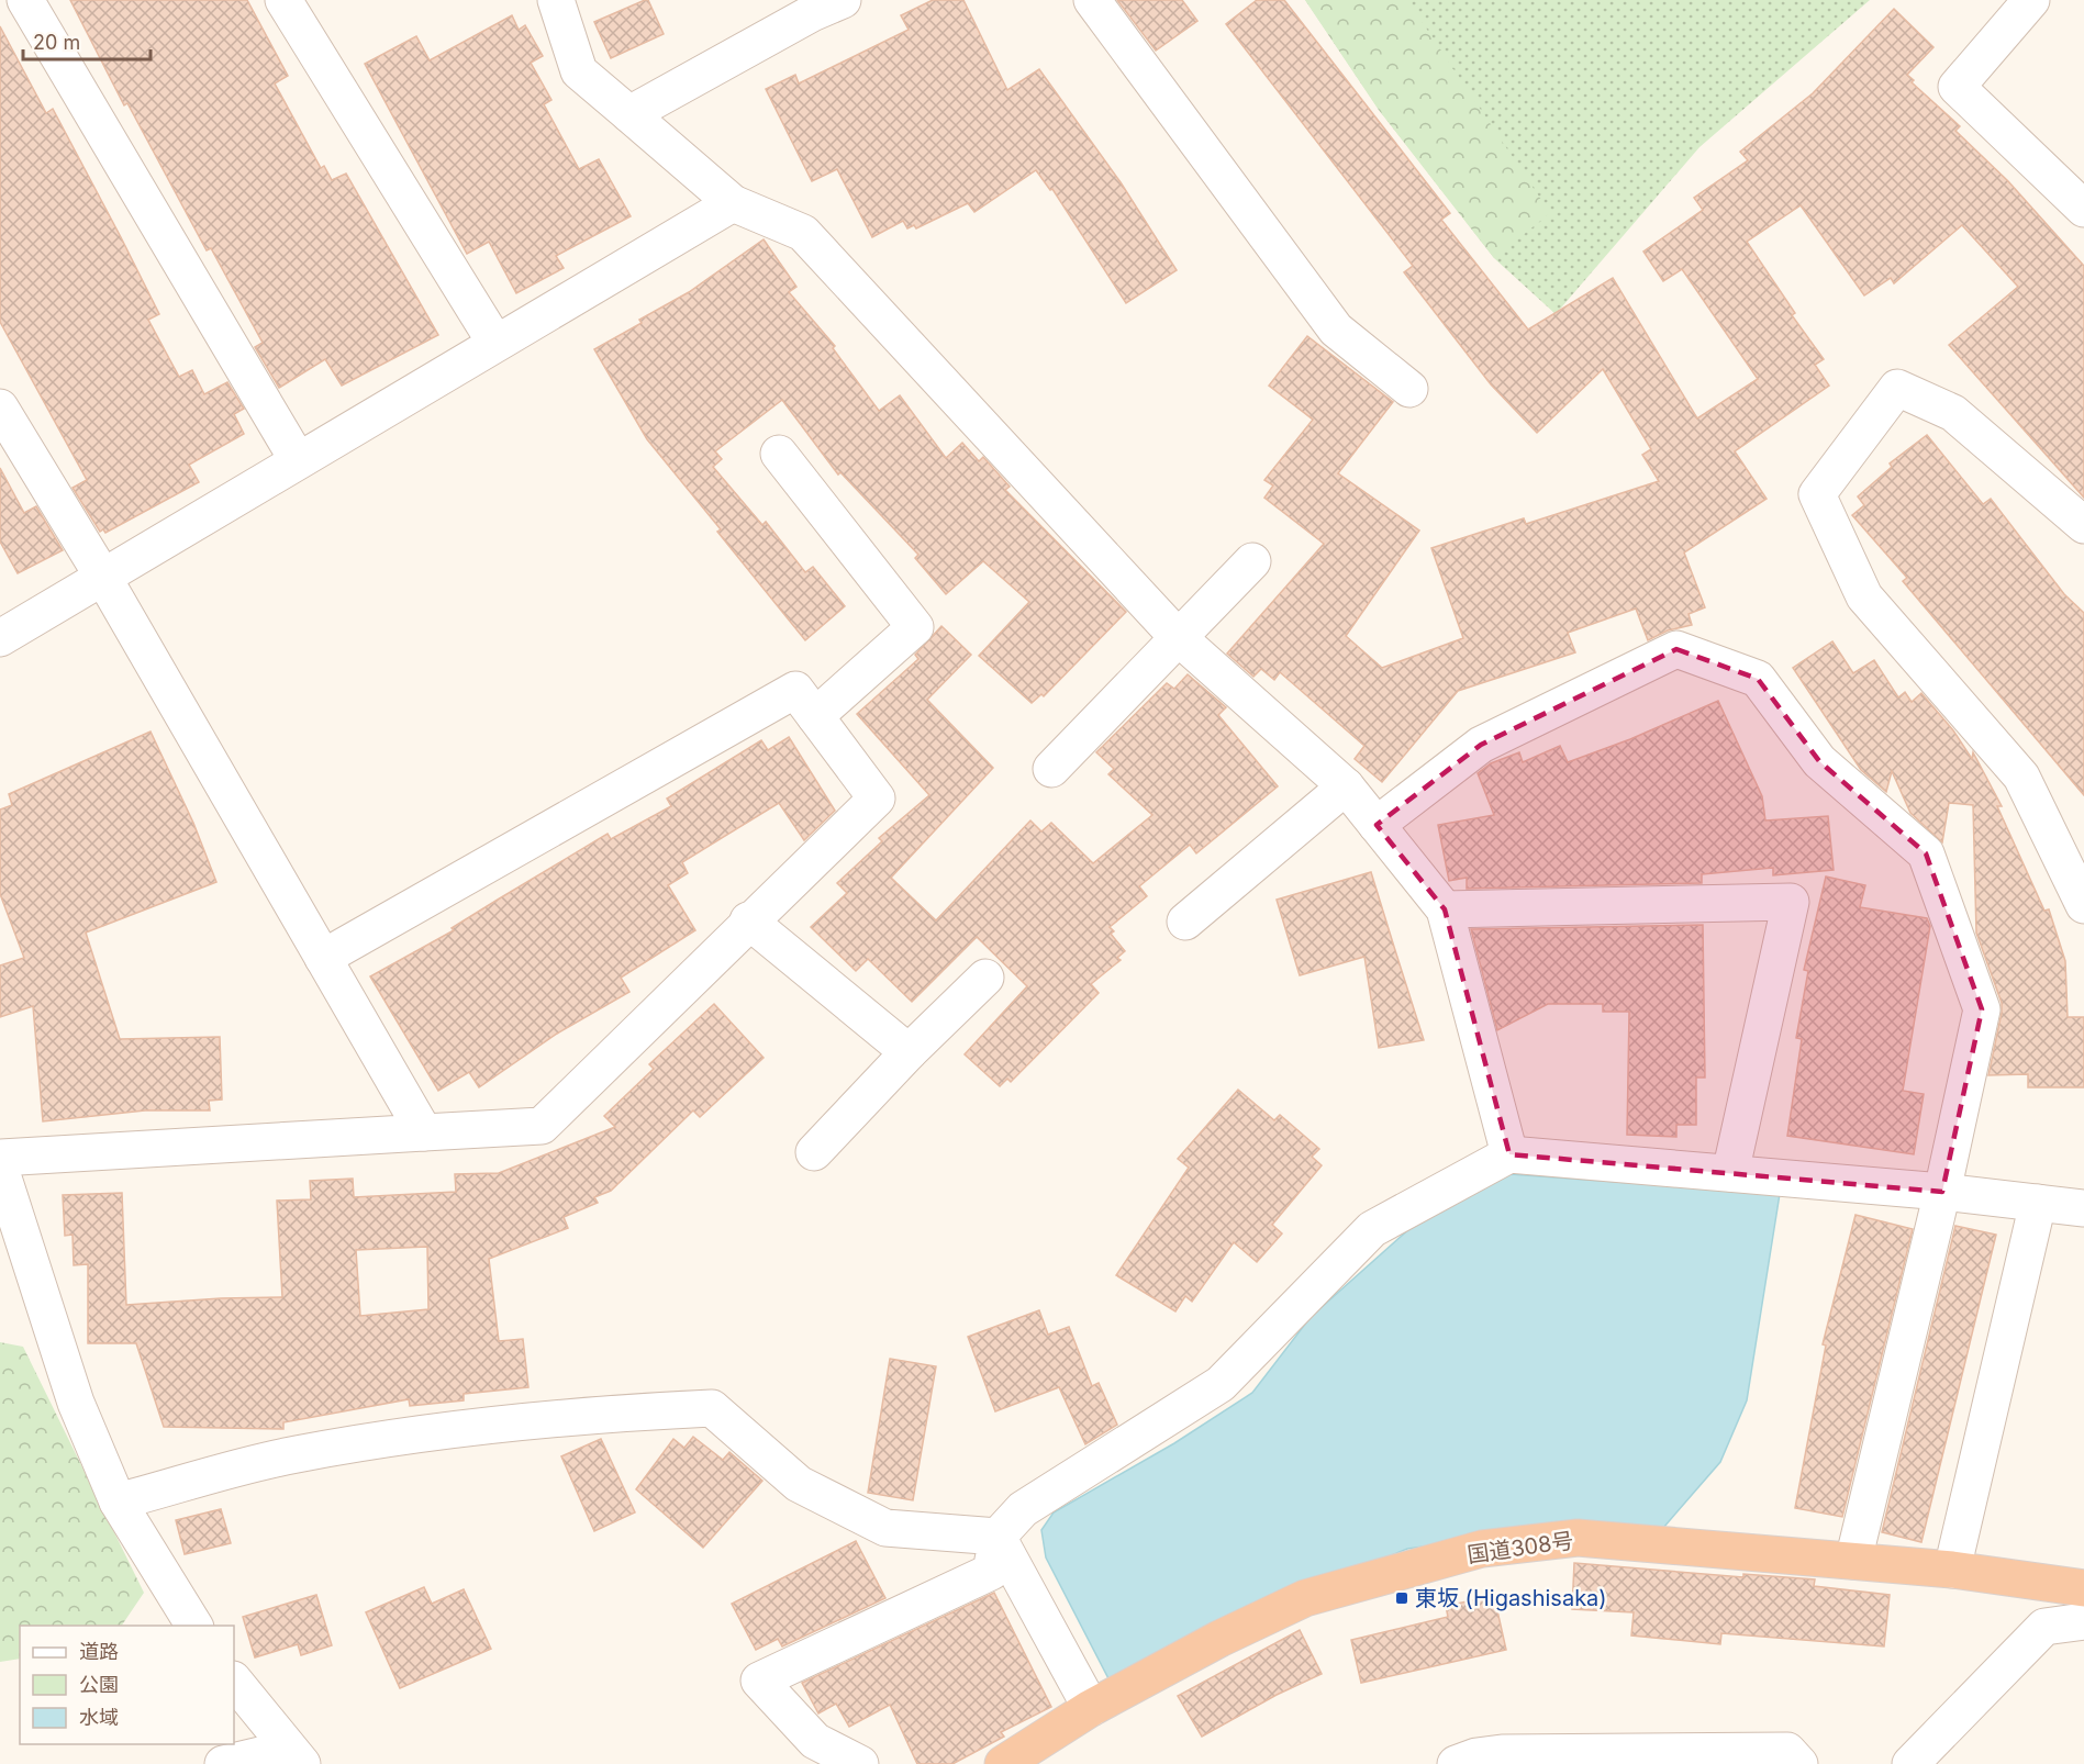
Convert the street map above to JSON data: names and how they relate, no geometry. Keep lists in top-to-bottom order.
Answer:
{
  "streets": {
    "highway": ["国道308号"]
  },
  "places": {
    "transit": ["東坂 (Higashisaka)"]
  },
  "legend": ["道路", "公園", "水域"],
  "scale_bar": "20 m"
}
